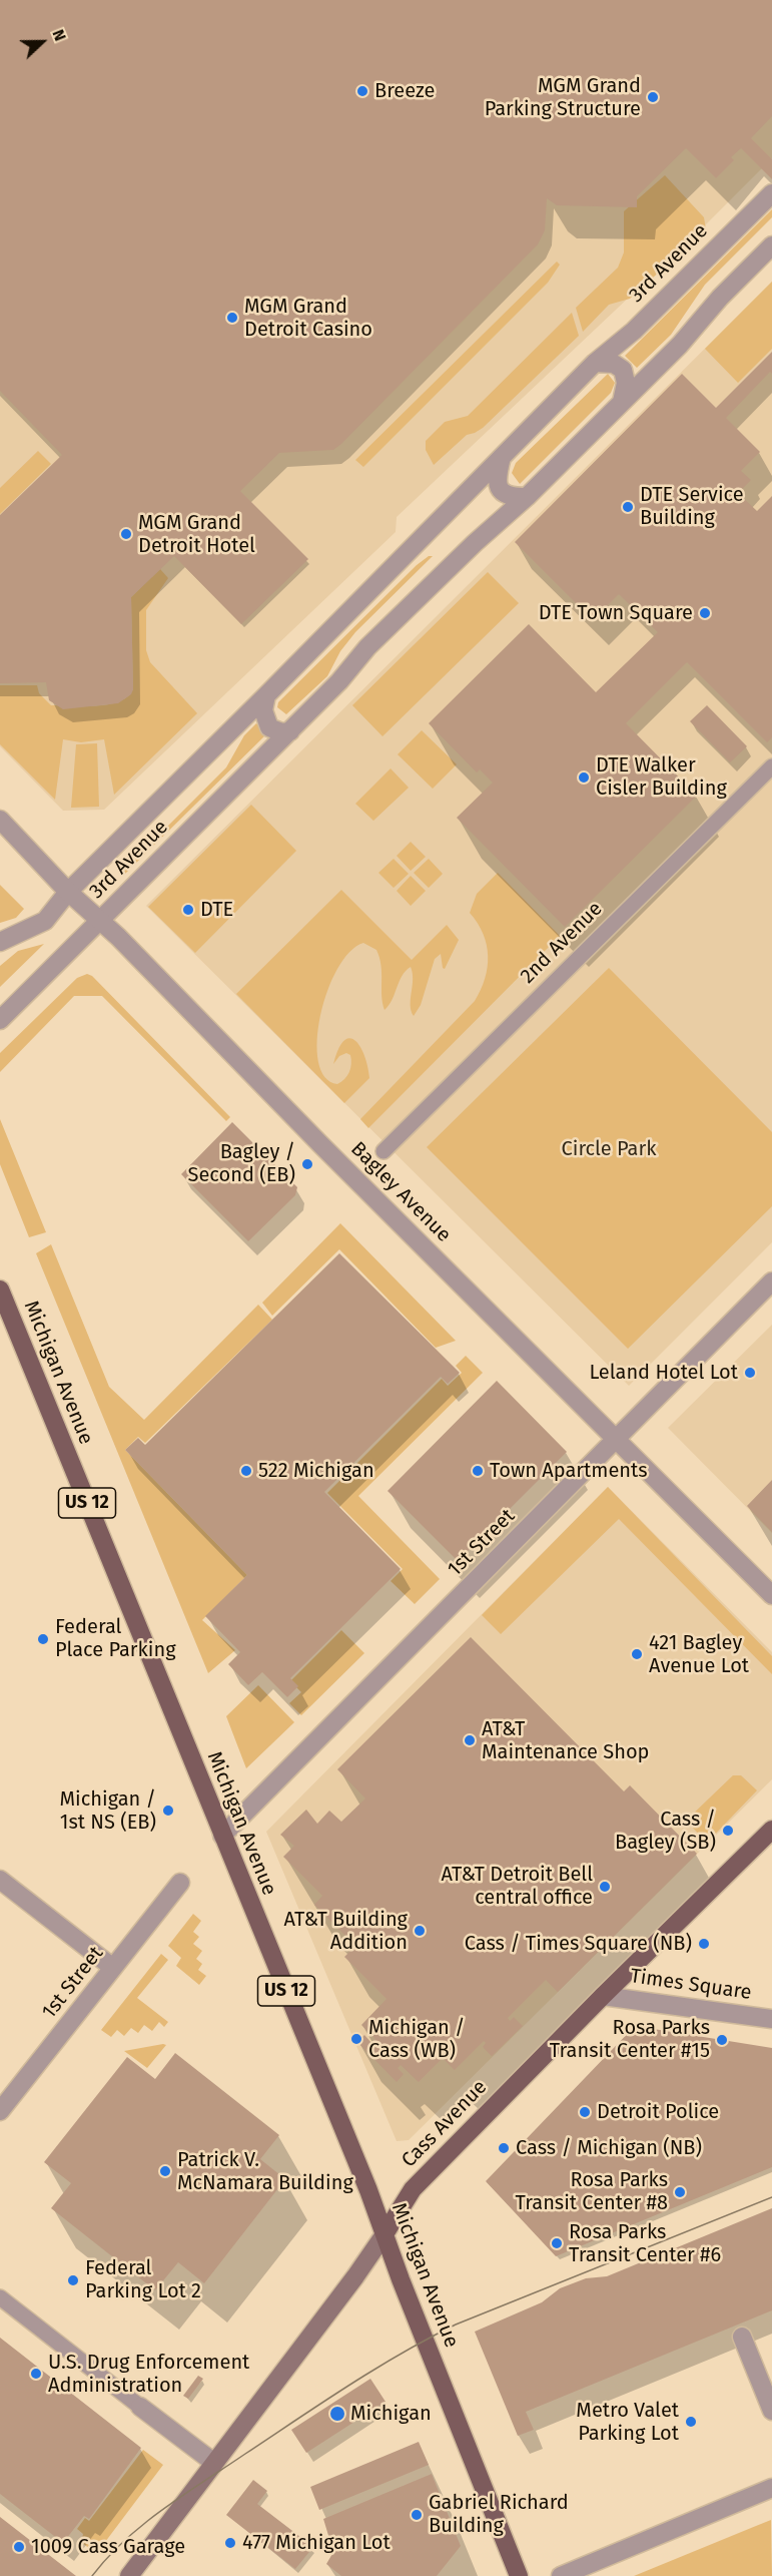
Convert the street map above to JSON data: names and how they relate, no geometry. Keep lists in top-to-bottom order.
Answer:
{
  "streets": {
    "main road": ["Michigan Avenue", "US 12", "Cass Avenue"],
    "street": [
      "3rd Avenue",
      "2nd Avenue",
      "Bagley Avenue",
      "1st Street",
      "Times Square"
    ]
  },
  "crossings": [
    ["3rd Avenue", "Bagley Avenue"],
    ["Bagley Avenue", "1st Street"],
    ["Michigan Avenue", "1st Street"],
    ["Michigan Avenue", "Cass Avenue"],
    ["Times Square", "Cass Avenue"]
  ],
  "parks": ["Circle Park"],
  "places": [
    "Breeze",
    "MGM Grand Parking Structure",
    "MGM Grand Detroit Casino",
    "DTE Service Building",
    "MGM Grand Detroit Hotel",
    "DTE Town Square",
    "DTE Walker Cisler Building",
    "DTE",
    "Bagley / Second (EB)",
    "Leland Hotel Lot",
    "522 Michigan",
    "Town Apartments",
    "Federal Place Parking",
    "421 Bagley Avenue Lot",
    "AT&T Maintenance Shop",
    "Michigan / 1st NS (EB)",
    "Cass / Bagley (SB)",
    "AT&T Detroit Bell central office",
    "AT&T Building Addition",
    "Cass / Times Square (NB)",
    "Michigan / Cass (WB)",
    "Rosa Parks Transit Center #15",
    "Detroit Police",
    "Cass / Michigan (NB)",
    "Patrick V. McNamara Building",
    "Rosa Parks Transit Center #8",
    "Rosa Parks Transit Center #6",
    "Federal Parking Lot 2",
    "U.S. Drug Enforcement Administration",
    "Michigan",
    "Metro Valet Parking Lot",
    "Gabriel Richard Building",
    "477 Michigan Lot",
    "1009 Cass Garage"
  ],
  "north": "right"
}
